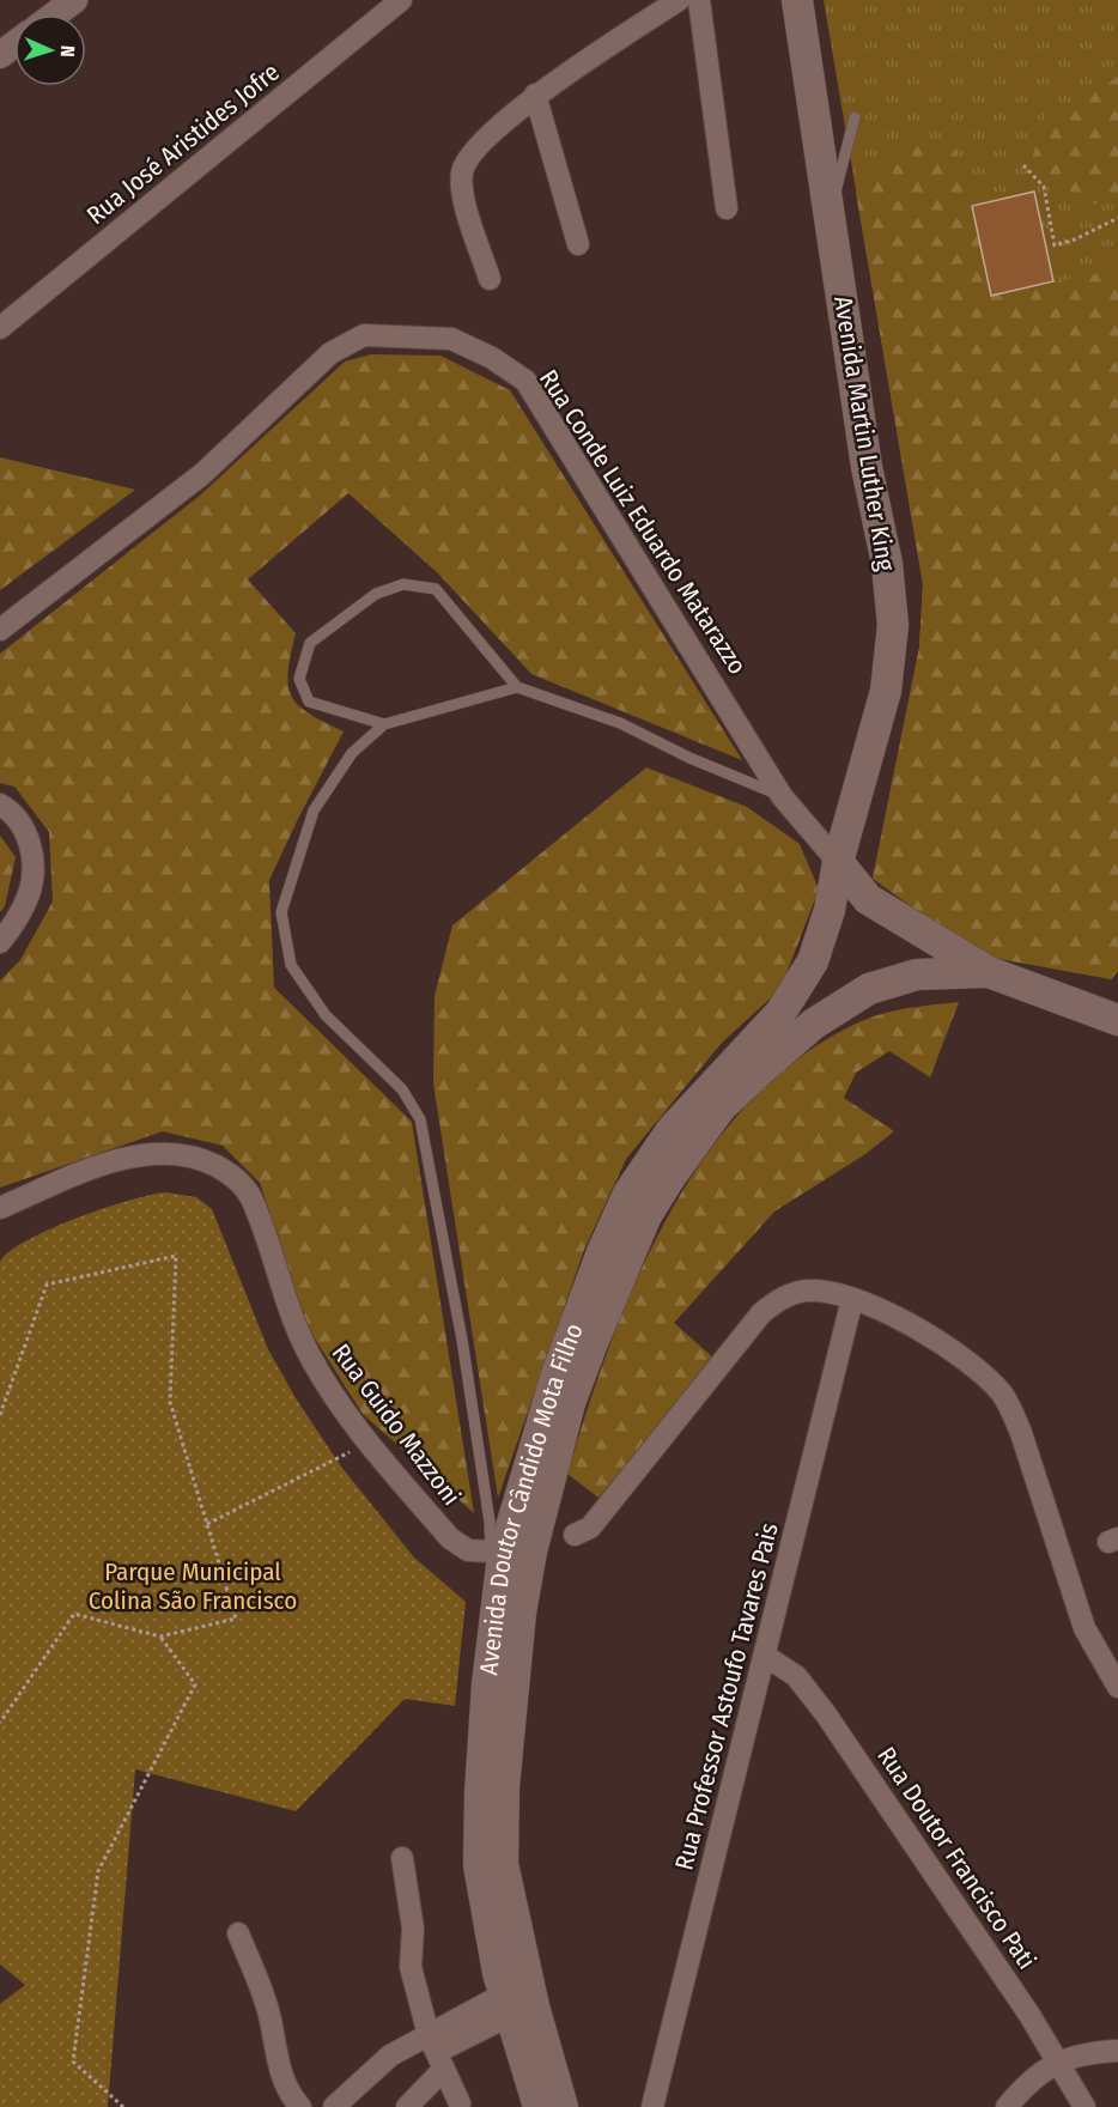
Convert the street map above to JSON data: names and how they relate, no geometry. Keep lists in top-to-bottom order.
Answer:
{
  "streets": {
    "main road": ["Avenida Martin Luther King", "Avenida Doutor Cândido Mota Filho"],
    "street": [
      "Rua José Aristides Jofre",
      "Rua Conde Luiz Eduardo Matarazzo",
      "Rua Guido Mazzoni",
      "Rua Professor Astoufo Tavares Pais",
      "Rua Doutor Francisco Pati"
    ]
  },
  "crossings": [
    ["Avenida Martin Luther King", "Rua Conde Luiz Eduardo Matarazzo"],
    ["Avenida Martin Luther King", "Avenida Doutor Cândido Mota Filho"],
    ["Rua Guido Mazzoni", "Avenida Doutor Cândido Mota Filho"],
    ["Rua Professor Astoufo Tavares Pais", "Rua Doutor Francisco Pati"]
  ],
  "parks": ["Parque Municipal Colina São Francisco"],
  "north": "right"
}
